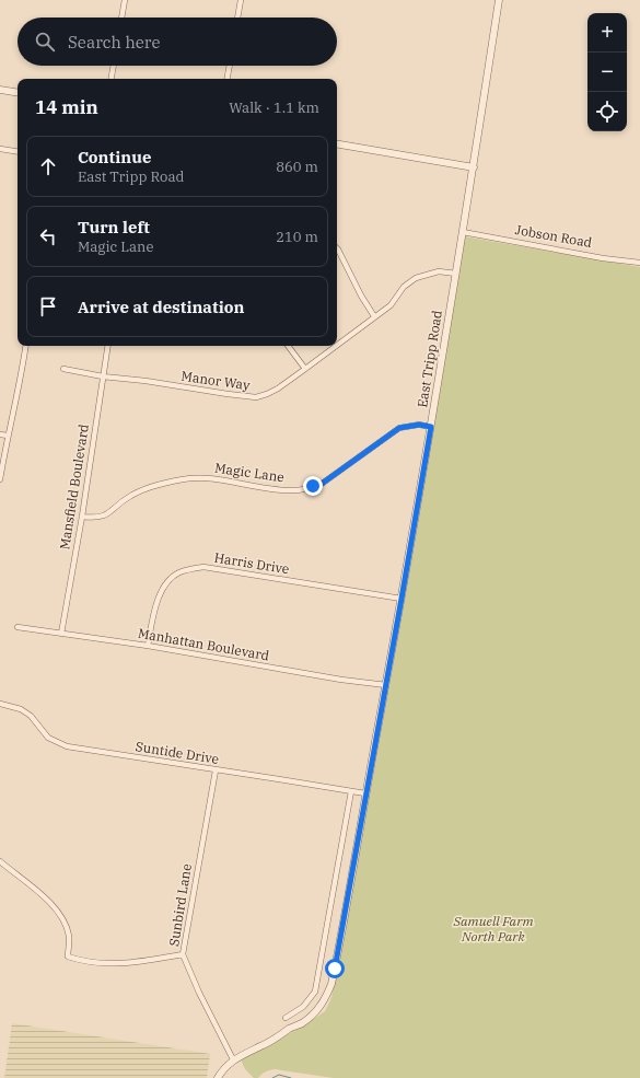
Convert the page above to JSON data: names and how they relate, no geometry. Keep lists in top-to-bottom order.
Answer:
{
  "streets": {
    "street": [
      "Jobson Road",
      "East Tripp Road",
      "Manor Way",
      "Magic Lane",
      "Mansfield Boulevard",
      "Harris Drive",
      "Manhattan Boulevard",
      "Suntide Drive",
      "Sunbird Lane"
    ]
  },
  "crossings": [
    ["Jobson Road", "East Tripp Road"],
    ["East Tripp Road", "Manor Way"],
    ["East Tripp Road", "Magic Lane"],
    ["East Tripp Road", "Harris Drive"],
    ["East Tripp Road", "Manhattan Boulevard"],
    ["East Tripp Road", "Suntide Drive"],
    ["East Tripp Road", "Sunbird Lane"],
    ["Manor Way", "Mansfield Boulevard"],
    ["Magic Lane", "Mansfield Boulevard"],
    ["Mansfield Boulevard", "Manhattan Boulevard"],
    ["Harris Drive", "Manhattan Boulevard"],
    ["Suntide Drive", "Sunbird Lane"]
  ],
  "parks": ["Samuell Farm North Park"],
  "page": {
    "map_buttons": ["+", "−"],
    "search": "Search here",
    "heading": ["14 min", "Walk · 1.1 km"],
    "list": [
      ["Continue", "East Tripp Road", "860 m"],
      ["Turn left", "Magic Lane", "210 m"],
      "Arrive at destination"
    ]
  }
}
